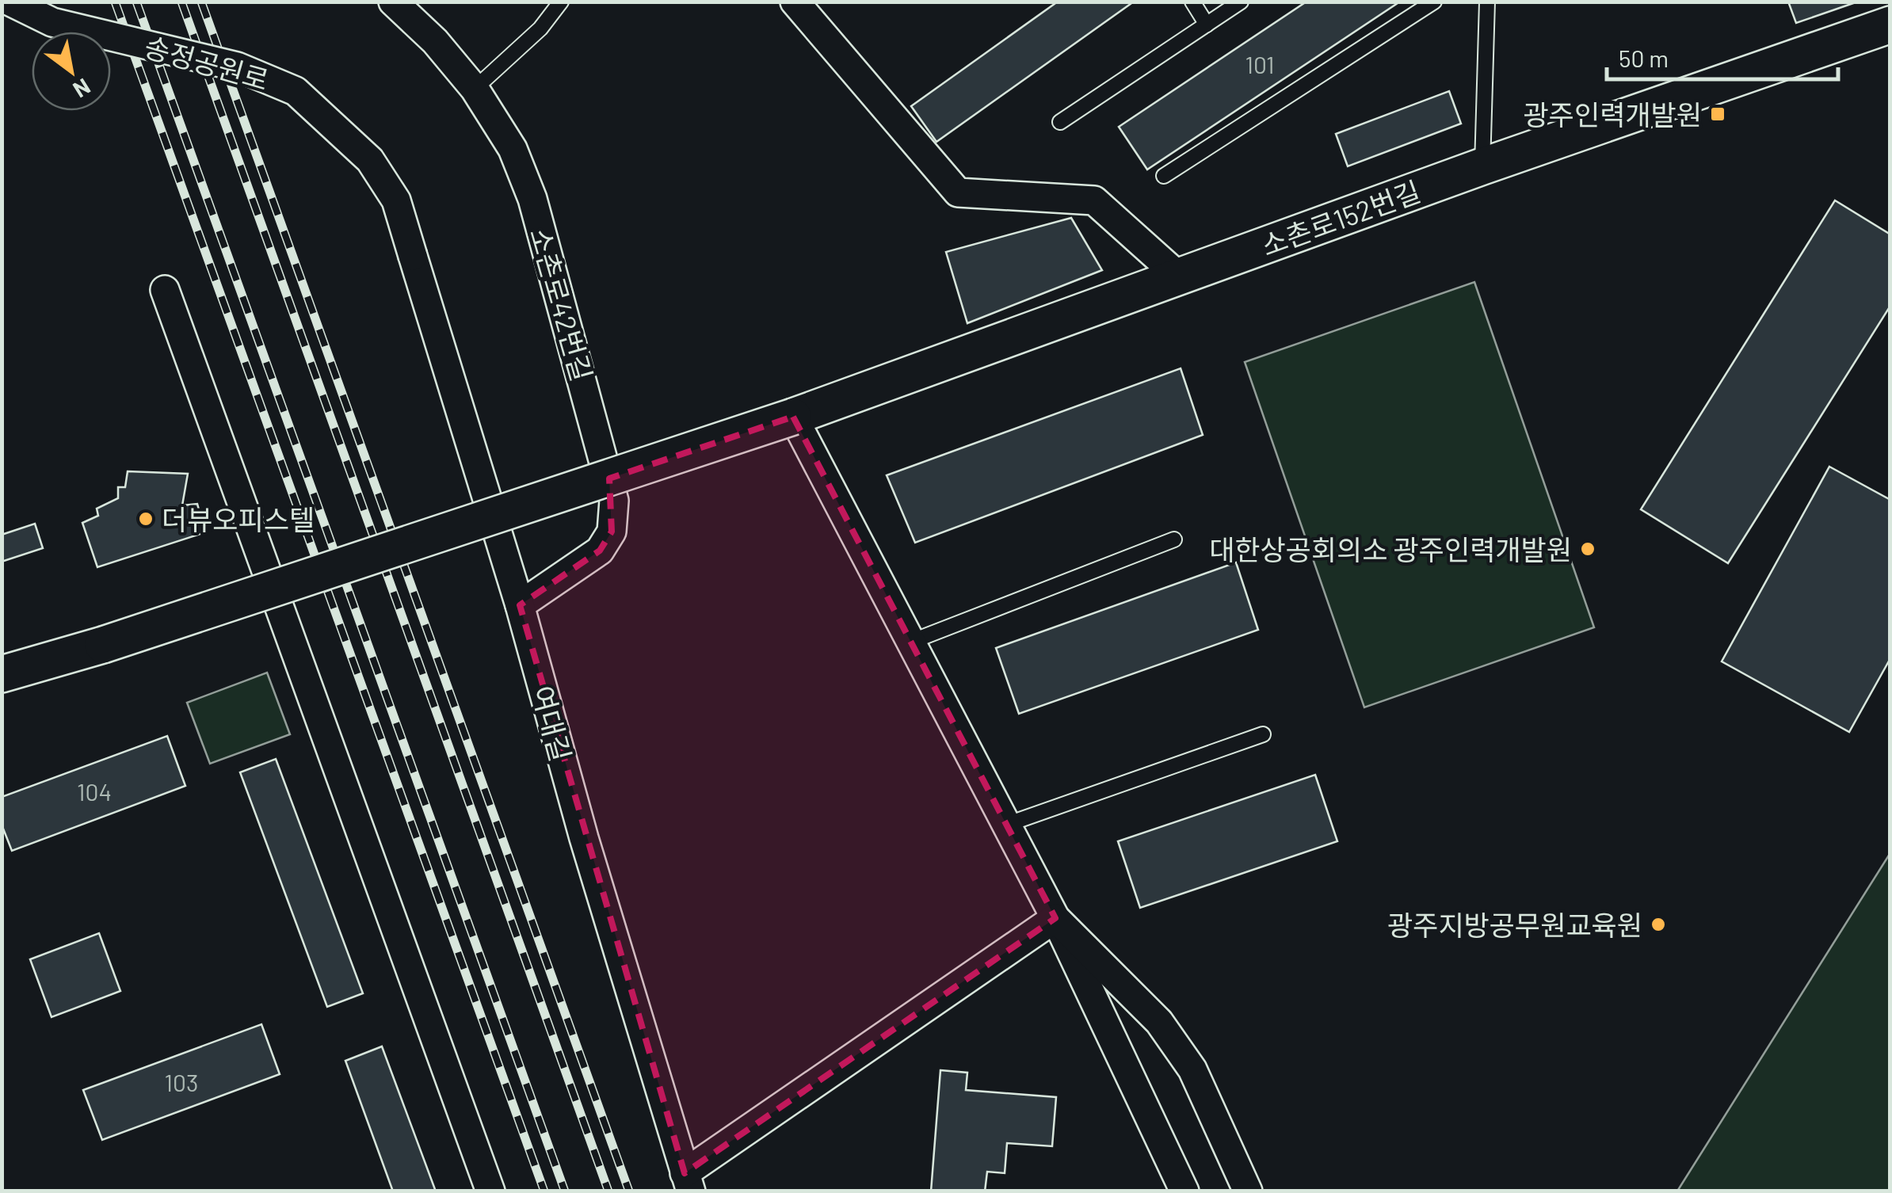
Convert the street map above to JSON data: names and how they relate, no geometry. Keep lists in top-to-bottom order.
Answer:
{
  "streets": {
    "street": [
      "송정공원로",
      "소촌로152번길",
      "소촌로42번길",
      "여대길"
    ]
  },
  "crossings": [
    ["송정공원로", "여대길"],
    ["소촌로42번길", "여대길"]
  ],
  "places": {
    "transit": ["광주인력개발원"],
    "other": ["더뷰오피스텔", "대한상공회의소 광주인력개발원", "광주지방공무원교육원"]
  },
  "house_numbers": ["101", "104", "103"],
  "scale_bar": "50 m",
  "north": "bottom right"
}
